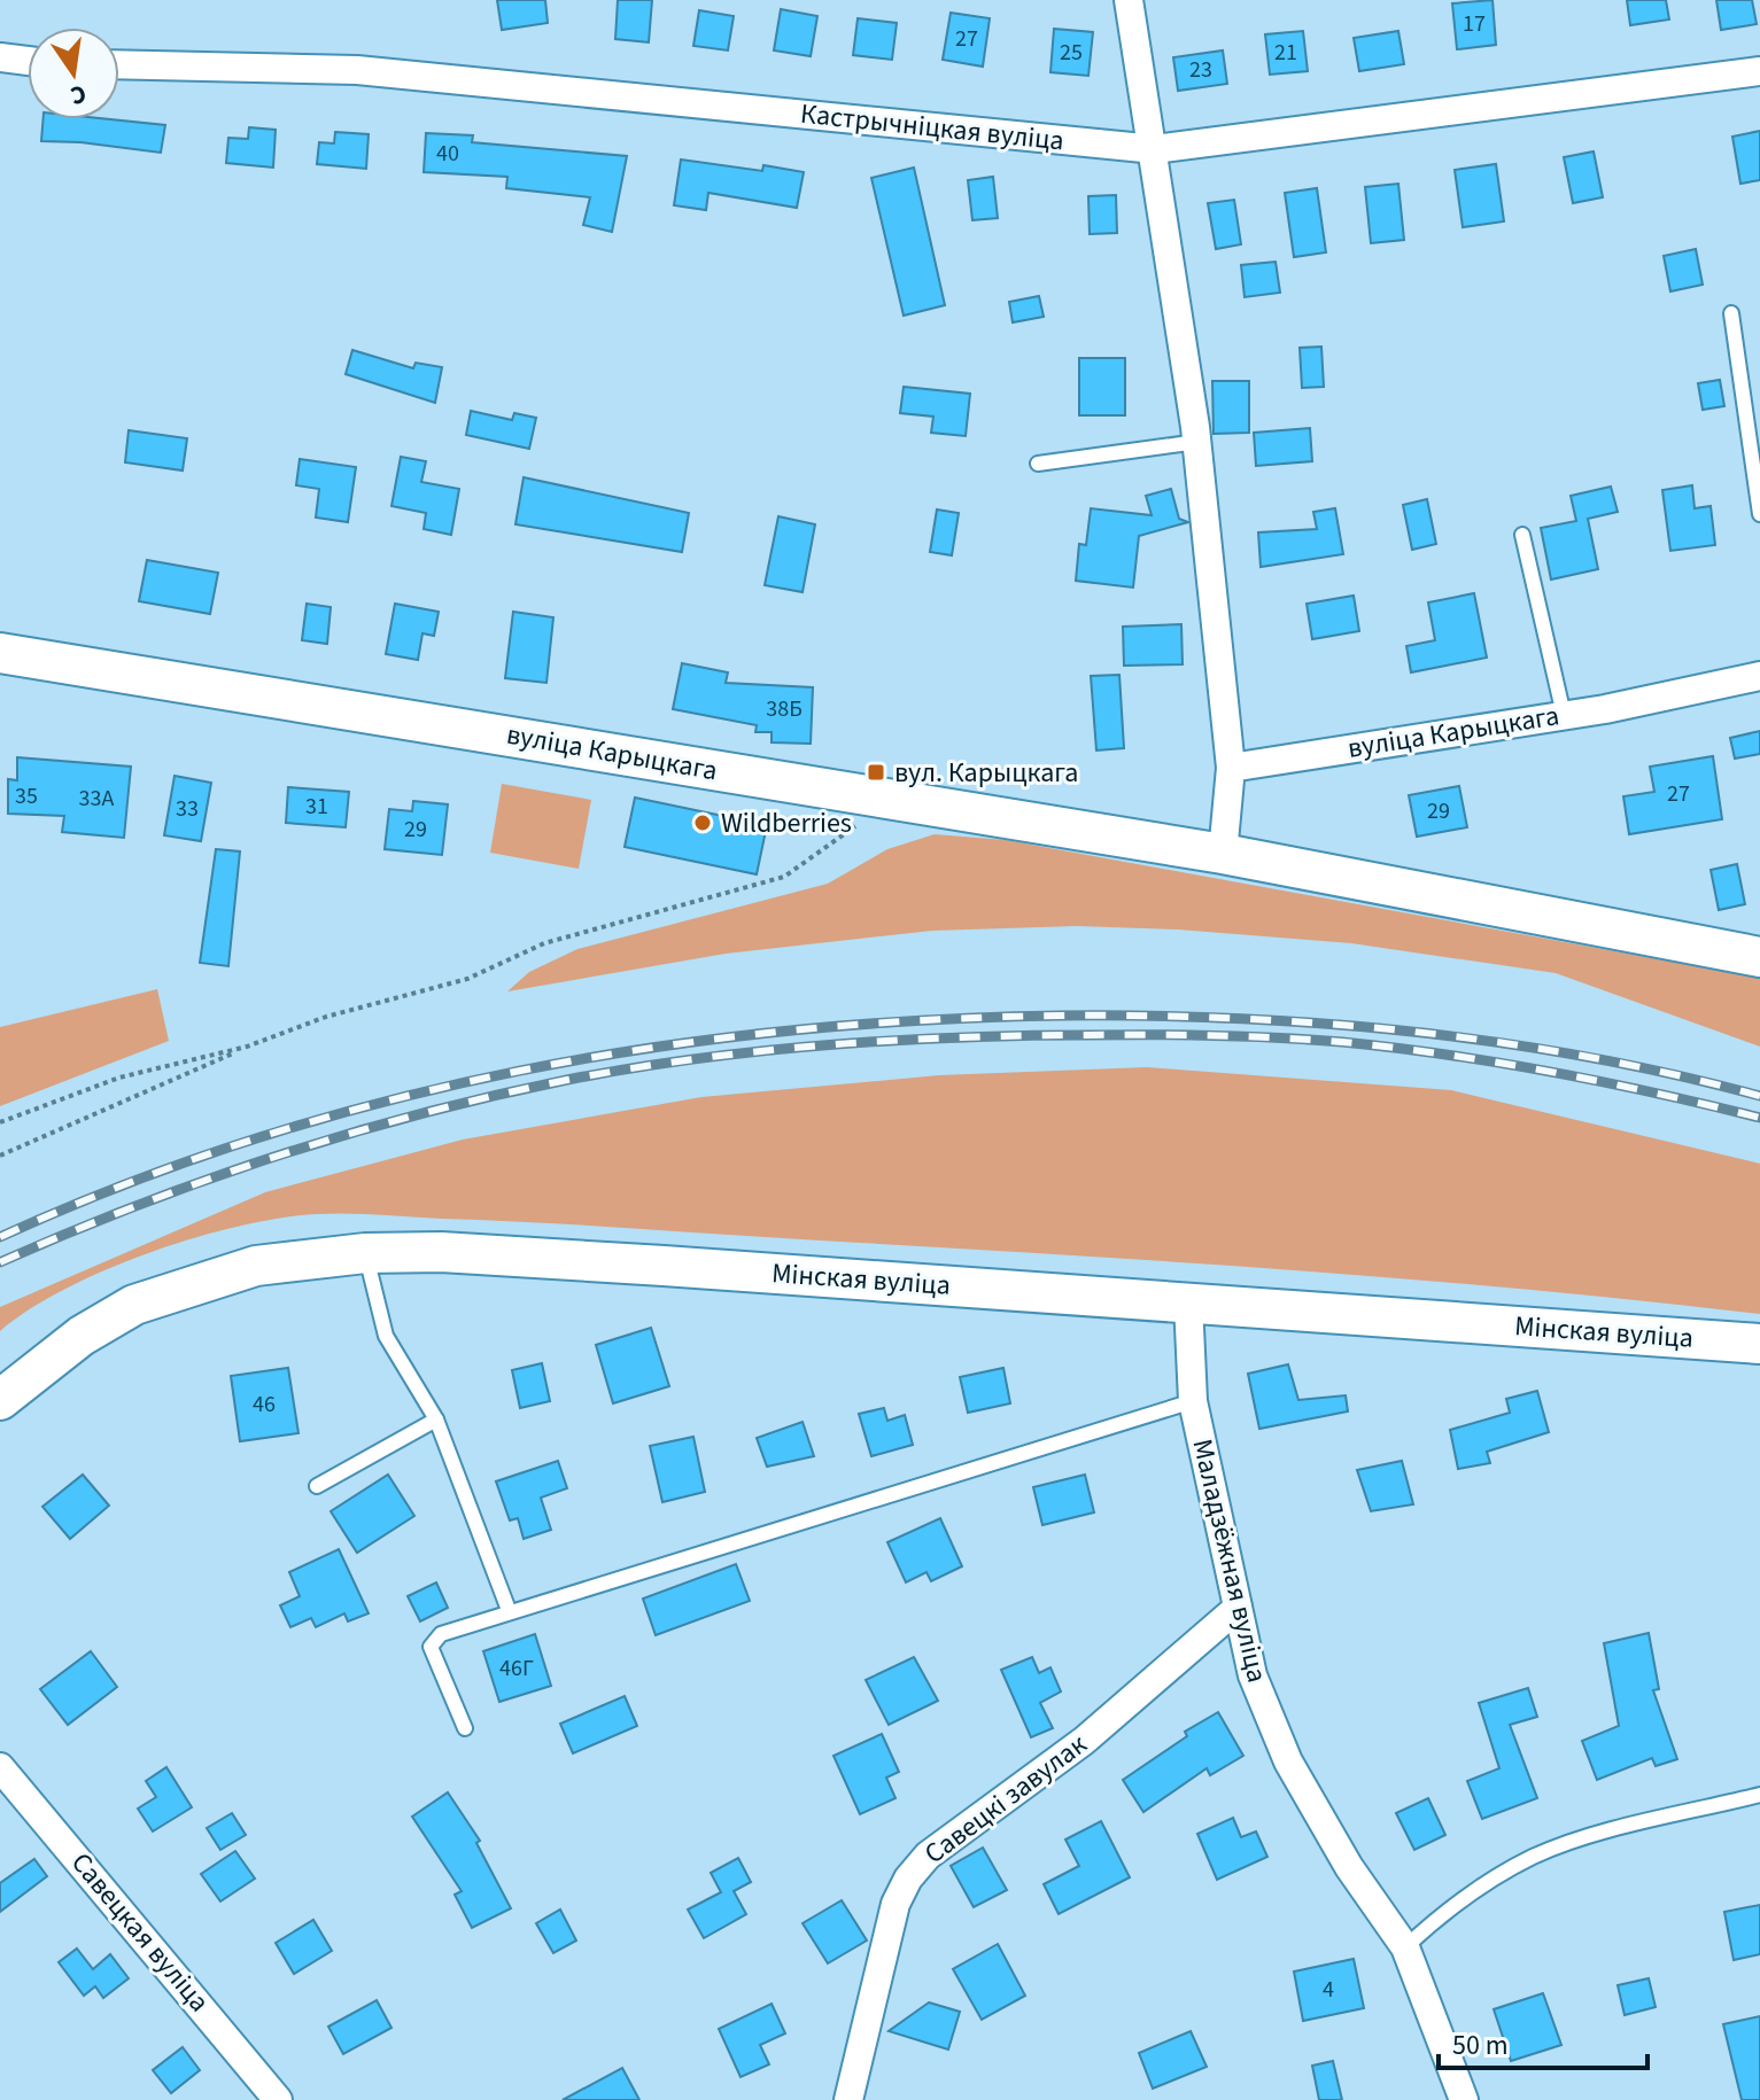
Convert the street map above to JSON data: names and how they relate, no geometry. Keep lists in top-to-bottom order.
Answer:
{
  "streets": {
    "street": [
      "Кастрычніцкая вуліца",
      "вуліца Карыцкага",
      "Мінская вуліца",
      "Маладзёжная вуліца",
      "Савецкі завулак",
      "Савецкая вуліца"
    ]
  },
  "crossings": [
    ["Мінская вуліца", "Маладзёжная вуліца"],
    ["Маладзёжная вуліца", "Савецкі завулак"]
  ],
  "places": {
    "transit": ["вул. Карыцкага"],
    "other": ["Wildberries"]
  },
  "house_numbers": [
    "17",
    "27",
    "25",
    "21",
    "23",
    "40",
    "38Б",
    "27",
    "35",
    "33А",
    "31",
    "33",
    "29",
    "29",
    "46",
    "46Г",
    "4"
  ],
  "scale_bar": "50 m",
  "north": "bottom"
}
